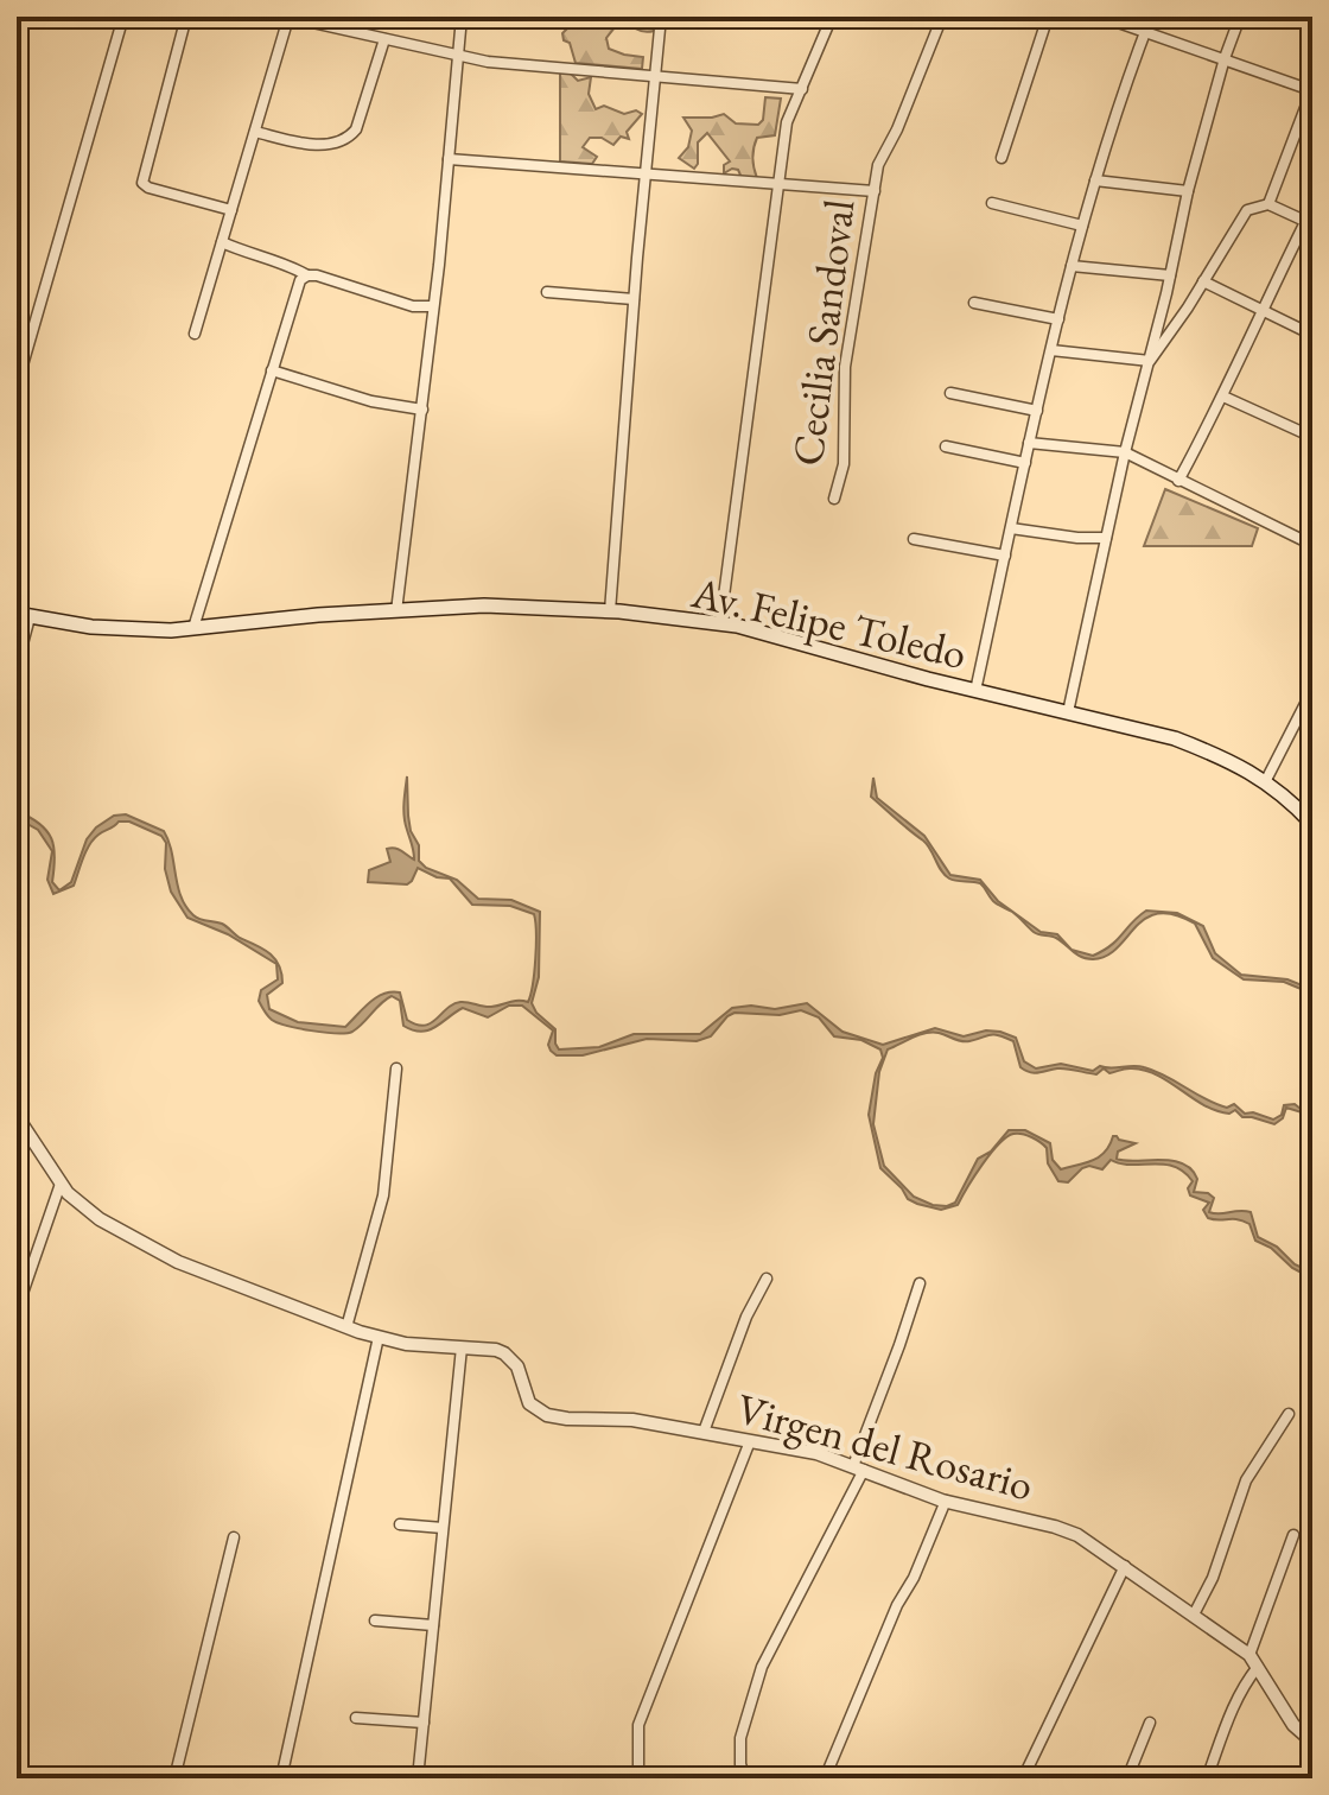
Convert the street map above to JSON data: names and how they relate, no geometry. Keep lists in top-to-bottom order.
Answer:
{
  "streets": {
    "main road": ["Av. Felipe Toledo"],
    "street": ["Cecilia Sandoval", "Virgen del Rosario"]
  }
}
